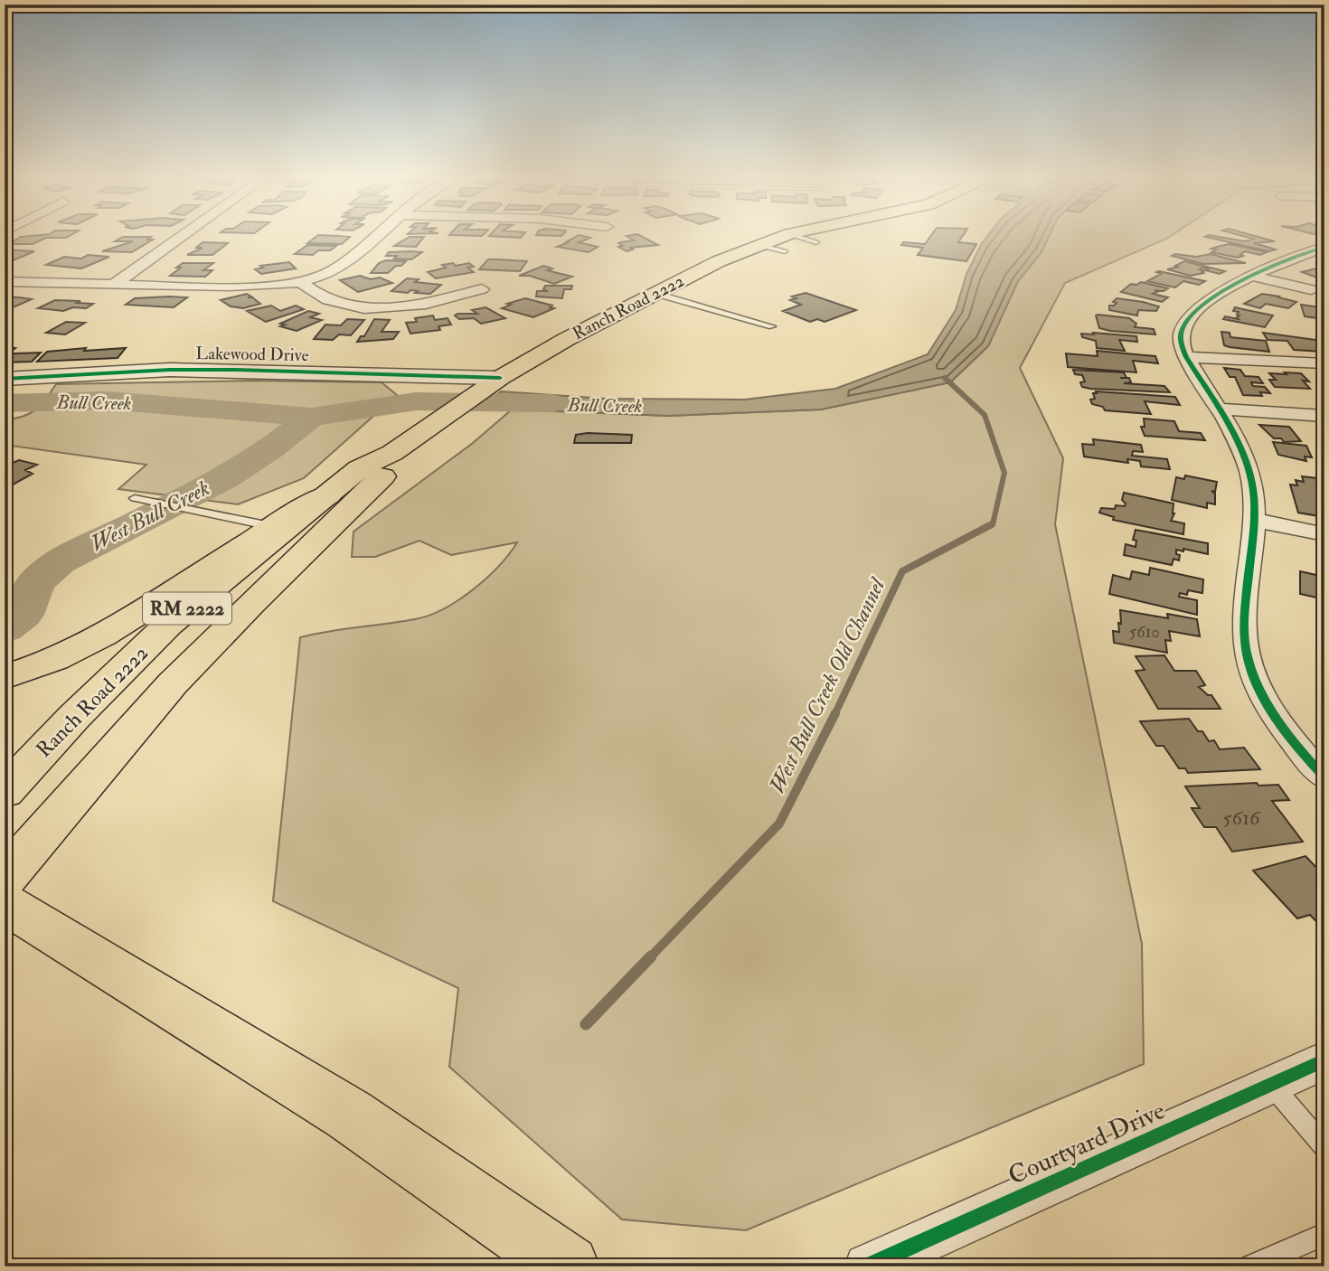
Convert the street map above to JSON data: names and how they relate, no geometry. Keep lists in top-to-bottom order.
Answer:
{
  "streets": {
    "main road": ["Ranch Road 2222", "RM 2222"],
    "street": ["Lakewood Drive", "Courtyard Drive"]
  },
  "crossings": [
    ["Ranch Road 2222", "Lakewood Drive"],
    ["Ranch Road 2222", "RM 2222"]
  ],
  "water": ["Bull Creek", "West Bull Creek", "West Bull Creek Old Channel"],
  "house_numbers": ["5610", "5616"]
}
